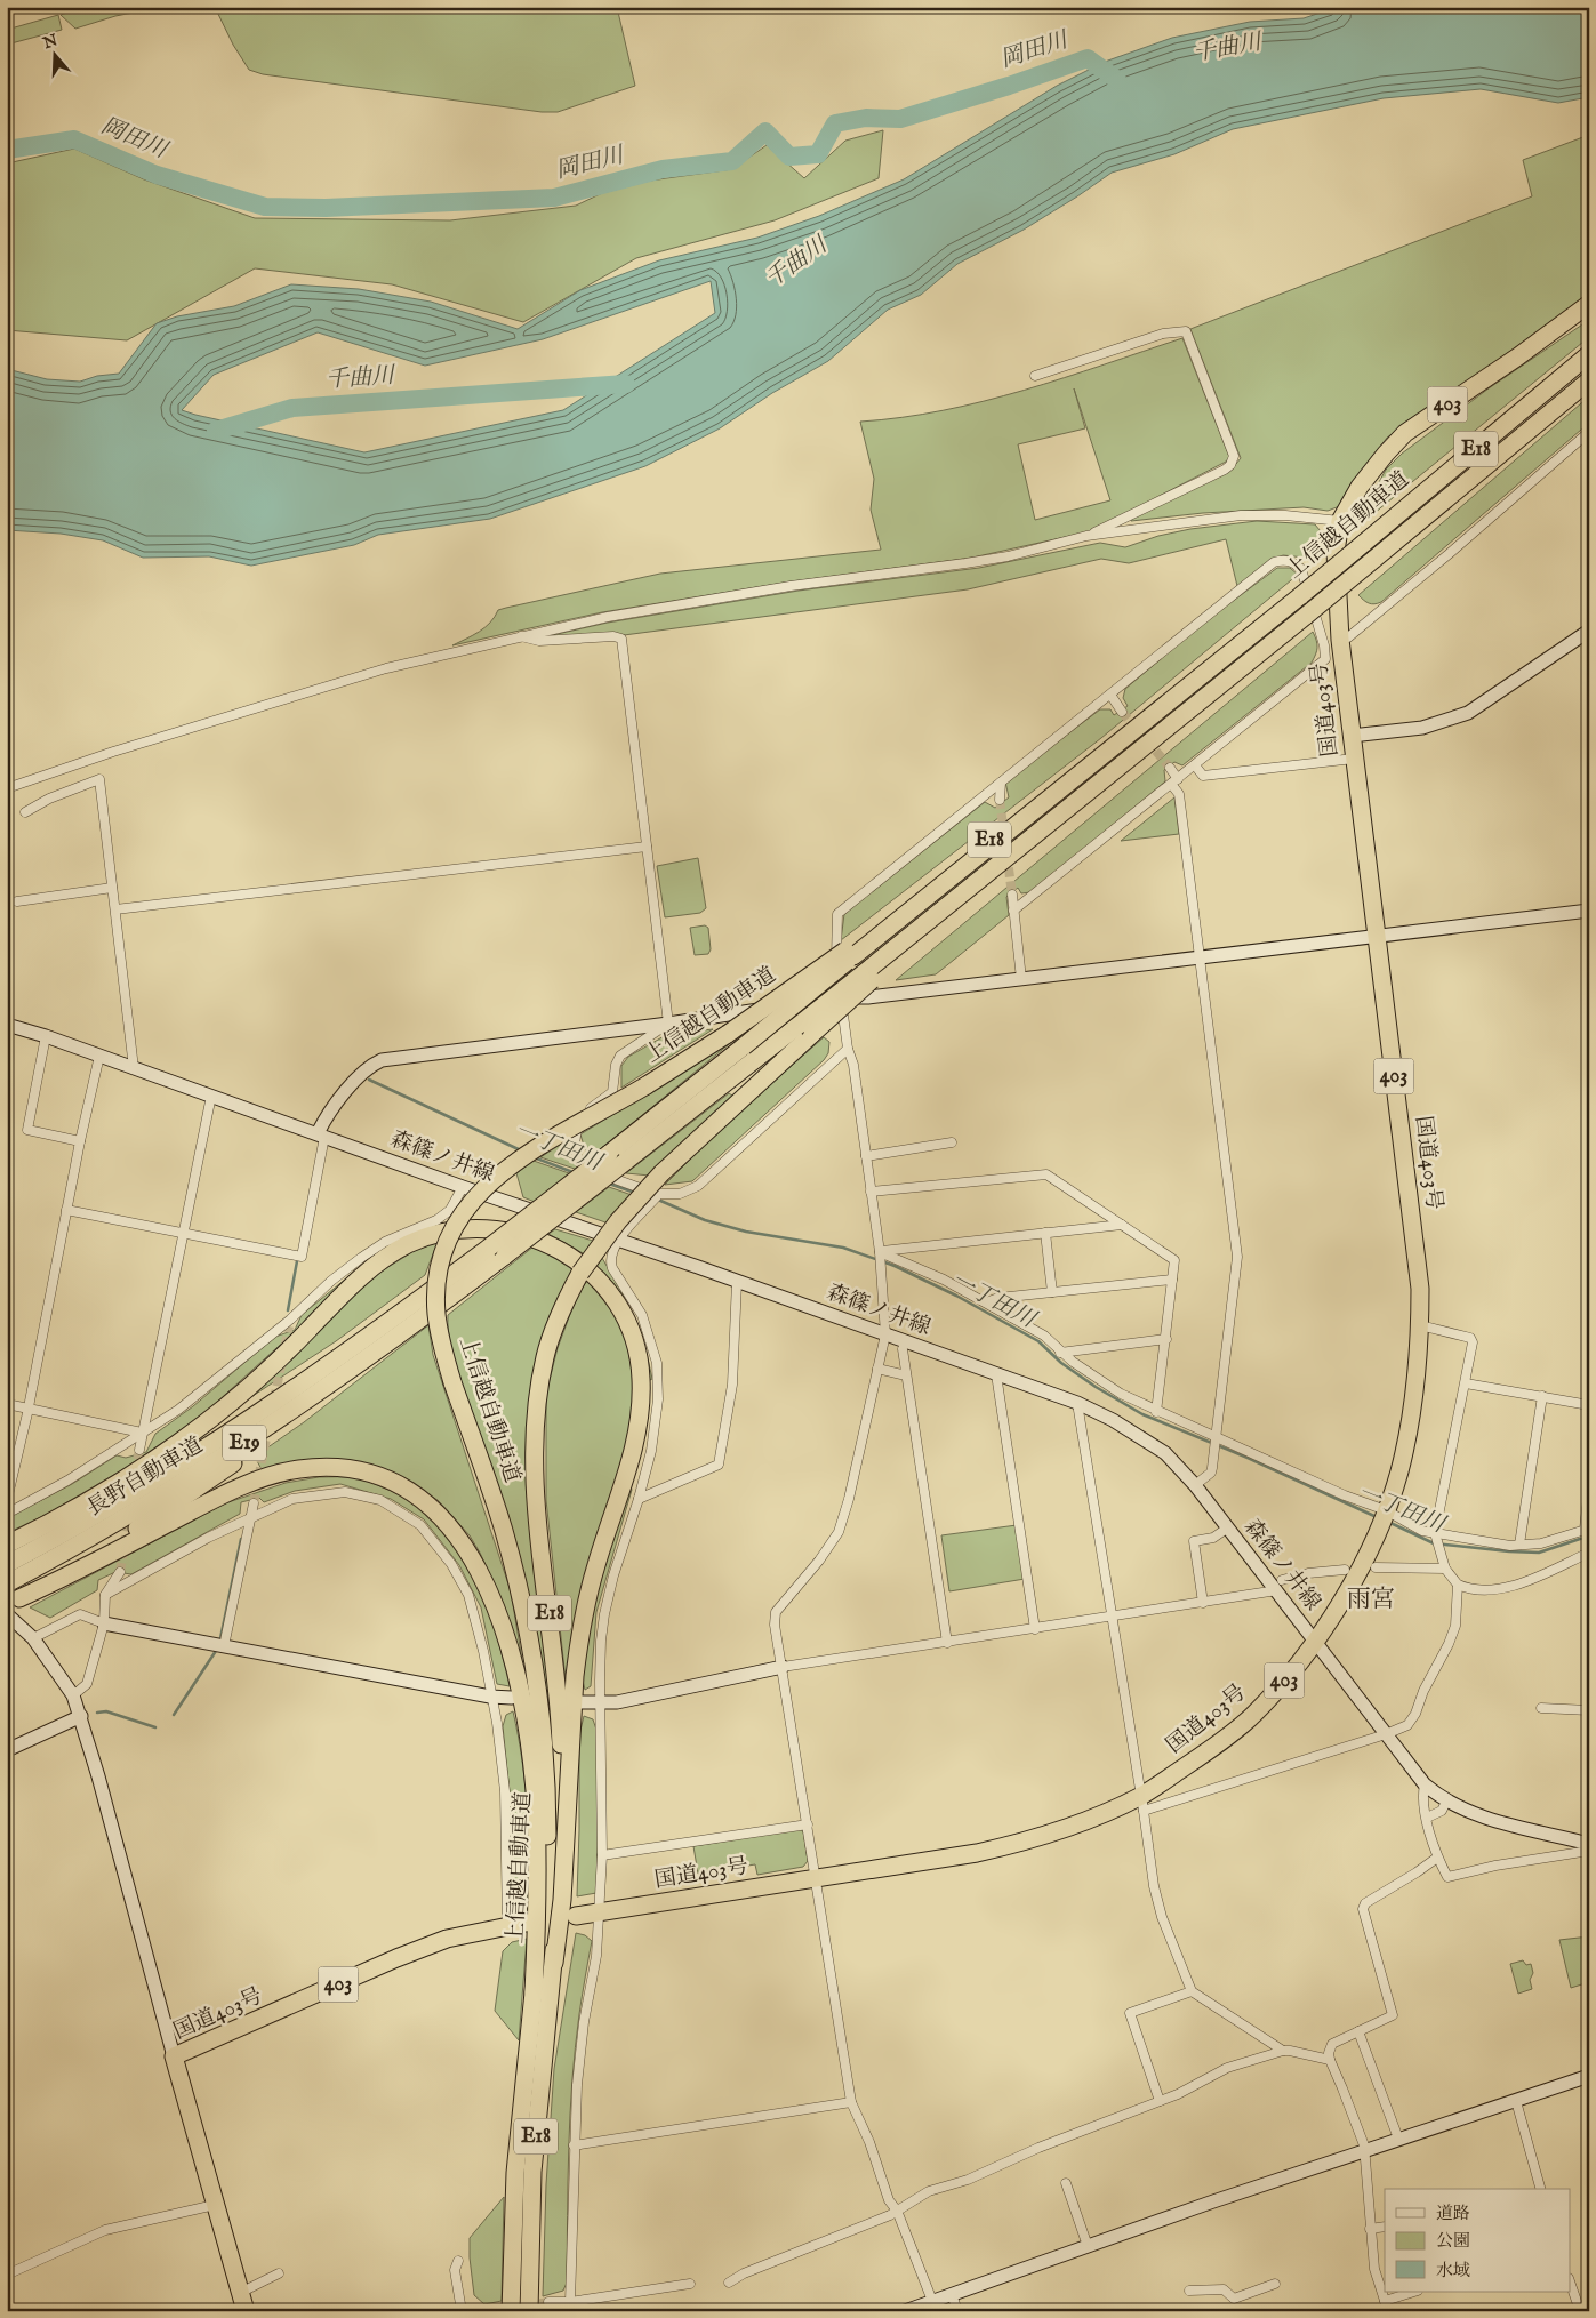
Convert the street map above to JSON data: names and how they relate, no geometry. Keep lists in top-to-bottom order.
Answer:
{
  "streets": {
    "highway": [
      "403",
      "E18",
      "上信越自動車道",
      "国道403号",
      "E19",
      "長野自動車道"
    ],
    "street": ["森篠ノ井線"]
  },
  "crossings": [
    ["上信越自動車道", "長野自動車道"],
    ["国道403号", "森篠ノ井線"]
  ],
  "districts": ["雨宮"],
  "water": ["千曲川", "岡田川", "一丁田川"],
  "legend": ["道路", "公園", "水域"],
  "north": "top"
}
